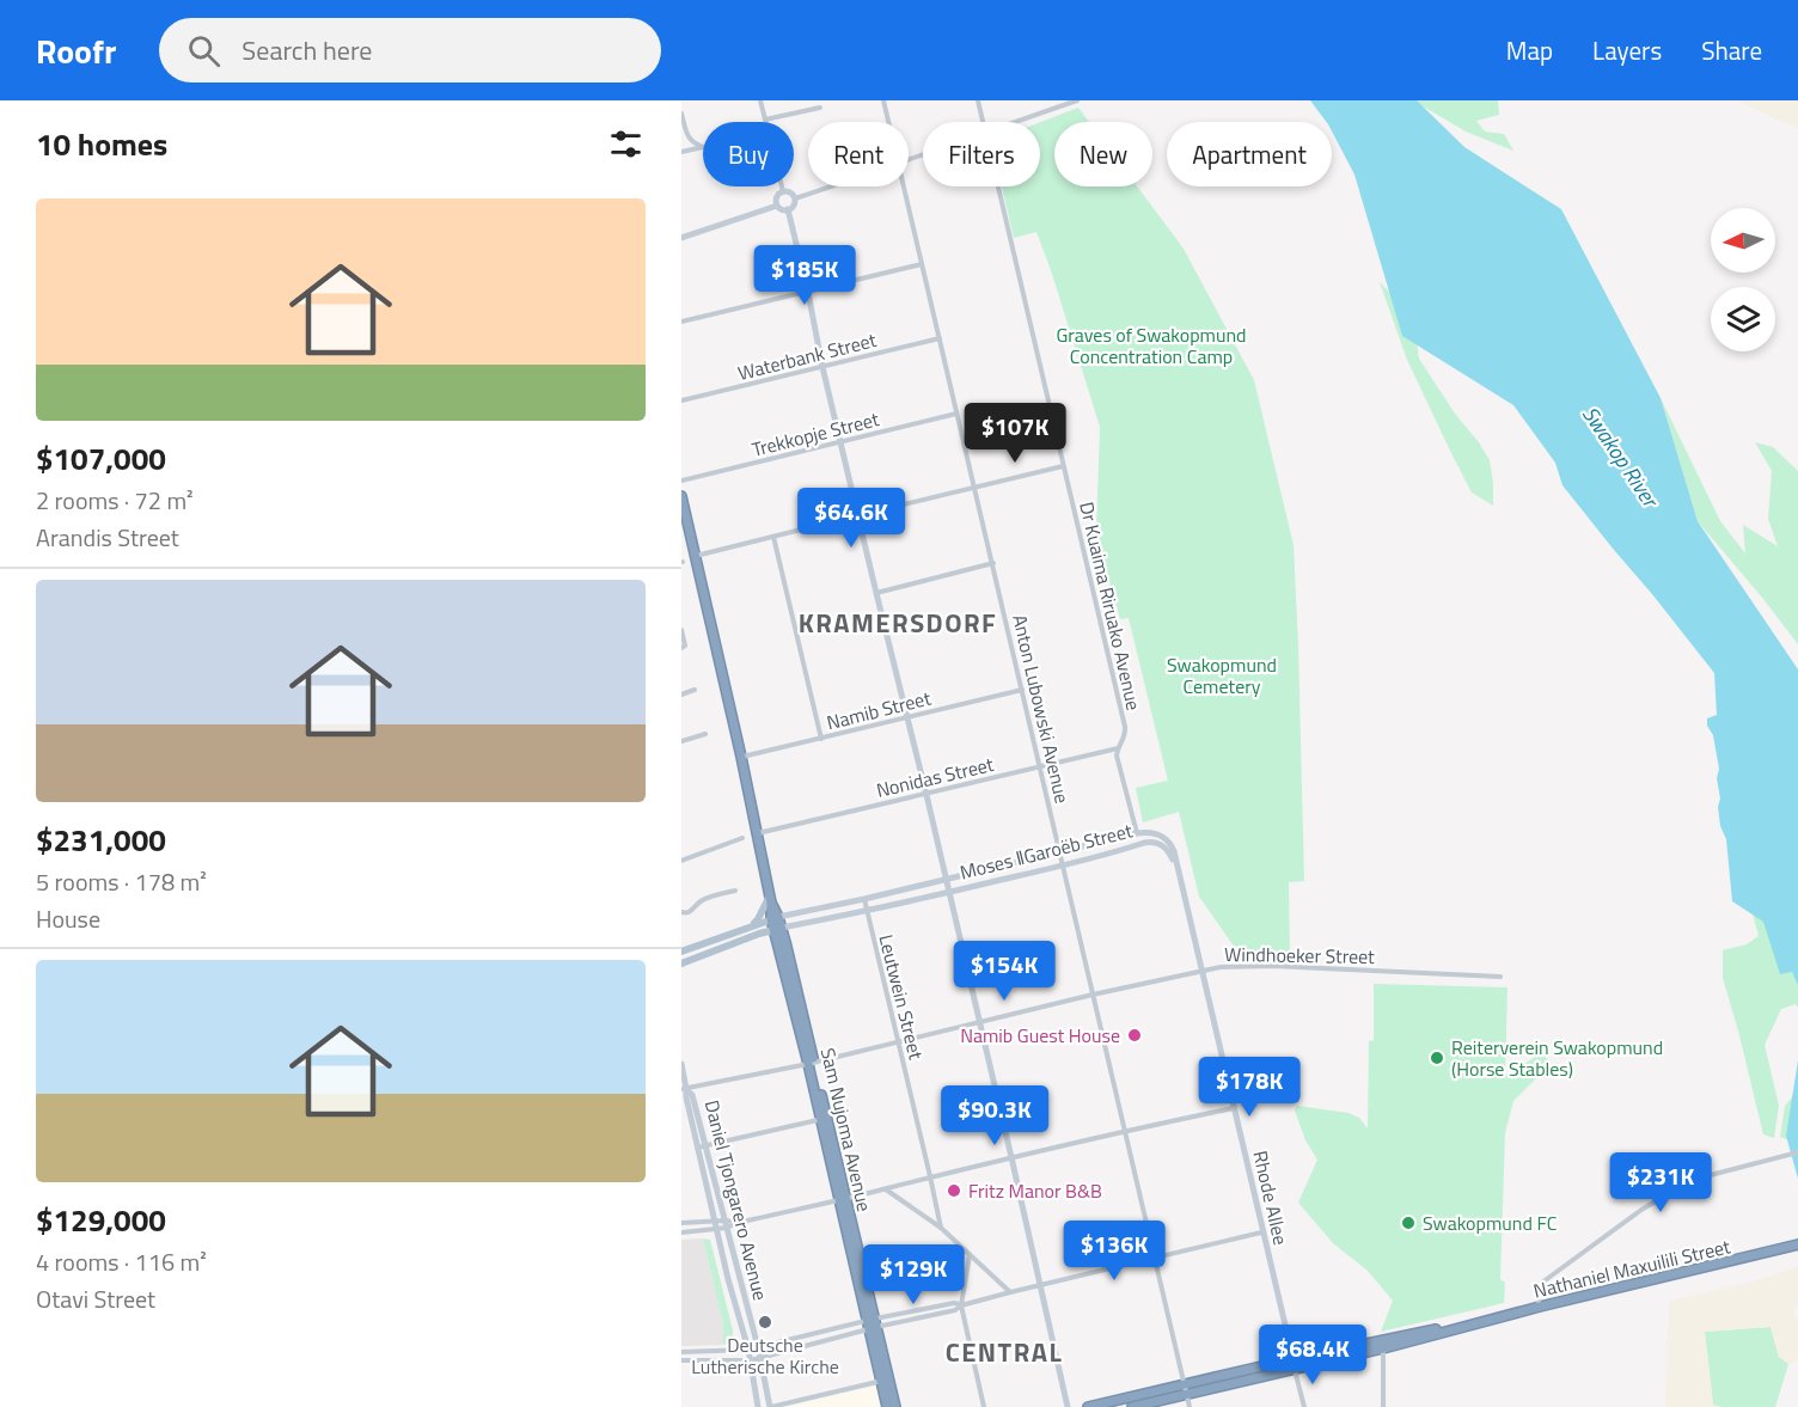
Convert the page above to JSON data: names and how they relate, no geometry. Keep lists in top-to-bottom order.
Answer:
{
  "streets": {
    "highway": ["Sam Nujoma Avenue", "Nathaniel Maxuilili Street"],
    "main road": ["Moses ǁGaroëb Street"],
    "street": [
      "Waterbank Street",
      "Trekkopje Street",
      "Dr Kuaima Riruako Avenue",
      "Anton Lubowski Avenue",
      "Namib Street",
      "Nonidas Street",
      "Windhoeker Street",
      "Leutwein Street",
      "Rhode Allee",
      "Daniel Tjongarero Avenue"
    ]
  },
  "crossings": [
    ["Waterbank Street", "Anton Lubowski Avenue"],
    ["Trekkopje Street", "Anton Lubowski Avenue"],
    ["Dr Kuaima Riruako Avenue", "Nonidas Street"],
    ["Dr Kuaima Riruako Avenue", "Moses ǁGaroëb Street"],
    ["Anton Lubowski Avenue", "Namib Street"],
    ["Anton Lubowski Avenue", "Nonidas Street"],
    ["Anton Lubowski Avenue", "Moses ǁGaroëb Street"],
    ["Anton Lubowski Avenue", "Windhoeker Street"],
    ["Anton Lubowski Avenue", "Nathaniel Maxuilili Street"],
    ["Namib Street", "Sam Nujoma Avenue"],
    ["Nonidas Street", "Sam Nujoma Avenue"],
    ["Moses ǁGaroëb Street", "Leutwein Street"],
    ["Moses ǁGaroëb Street", "Sam Nujoma Avenue"],
    ["Moses ǁGaroëb Street", "Rhode Allee"],
    ["Windhoeker Street", "Leutwein Street"],
    ["Windhoeker Street", "Sam Nujoma Avenue"],
    ["Windhoeker Street", "Rhode Allee"],
    ["Windhoeker Street", "Daniel Tjongarero Avenue"],
    ["Rhode Allee", "Nathaniel Maxuilili Street"]
  ],
  "districts": ["KRAMERSDORF", "CENTRAL"],
  "water": ["Swakop River"],
  "parks": ["Graves of Swakopmund Concentration Camp", "Swakopmund Cemetery"],
  "places": [
    "Namib Guest House",
    "Reiterverein Swakopmund (Horse Stables)",
    "Fritz Manor B&B",
    "Swakopmund FC",
    "Deutsche Lutherische Kirche"
  ],
  "north": "left",
  "page": {
    "header": "Roofr",
    "search": "Search here",
    "nav": ["Map", "Layers", "Share"],
    "heading": "10 homes",
    "chip": [
      "Buy",
      "Rent",
      "Filters",
      "New",
      "Apartment"
    ],
    "list": [
      {
        "name": "$107,000",
        "note": "2 rooms · 72 m² · Arandis Street"
      },
      {
        "name": "$231,000",
        "note": "5 rooms · 178 m² · House"
      },
      {
        "name": "$129,000",
        "note": "4 rooms · 116 m² · Otavi Street"
      }
    ],
    "price": [
      "$185K",
      "$107K",
      "$64.6K",
      "$154K",
      "$178K",
      "$90.3K",
      "$231K",
      "$136K",
      "$129K",
      "$68.4K"
    ]
  }
}
